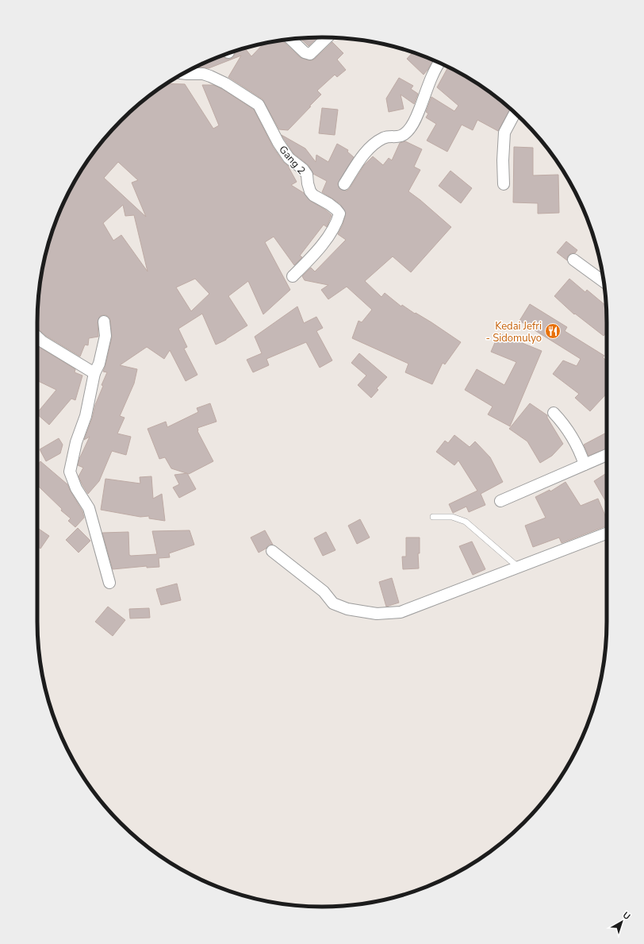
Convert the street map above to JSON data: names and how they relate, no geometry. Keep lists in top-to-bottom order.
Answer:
{
  "streets": {
    "street": ["Gang 2"]
  },
  "places": {
    "restaurant": ["Kedai Jefri - Sidomulyo"]
  },
  "north": "top right"
}
